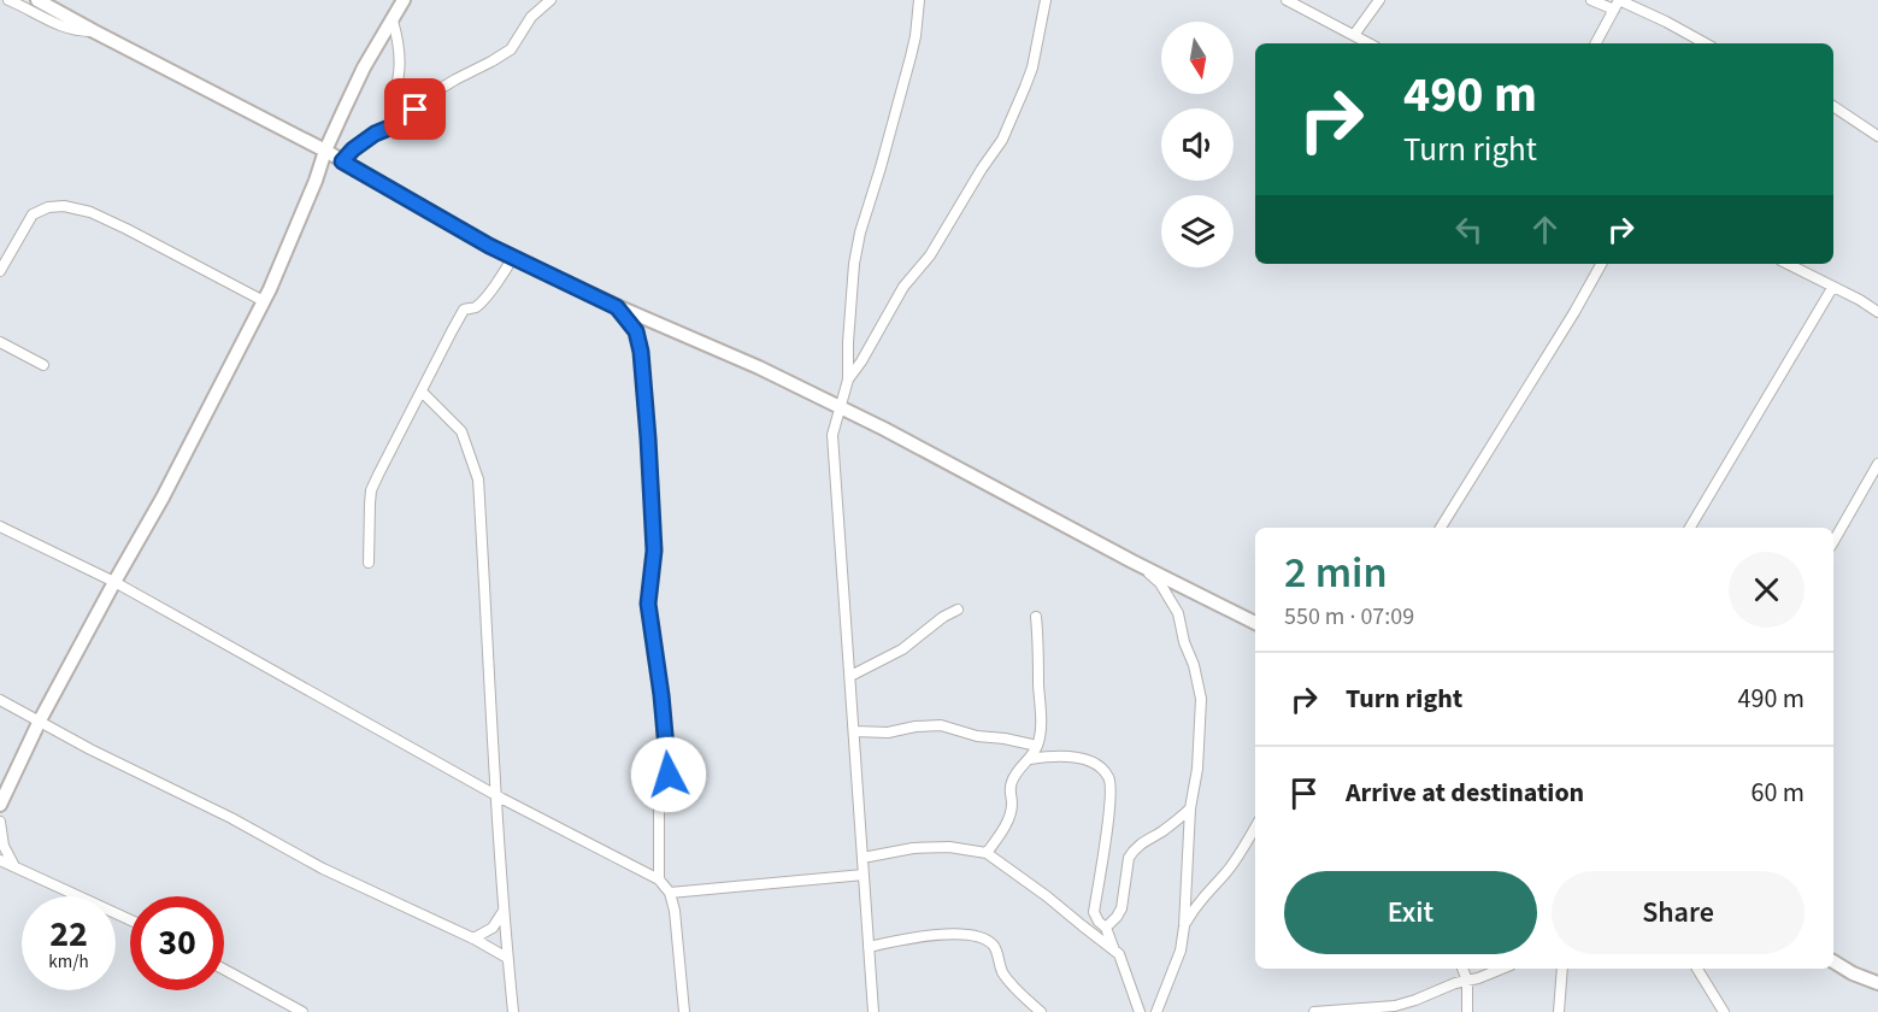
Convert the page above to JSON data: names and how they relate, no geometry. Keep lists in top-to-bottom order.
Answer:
{
  "north": "bottom",
  "page": {
    "turn": ["490 m", "Turn right"],
    "heading": ["2 min", "550 m · 07:09"],
    "list": [
      {
        "name": "Turn right",
        "value": "490 m"
      },
      {
        "name": "Arrive at destination",
        "value": "60 m"
      }
    ],
    "buttons": ["Exit", "Share"],
    "speed": "22 km/h",
    "limit": "30"
  }
}
